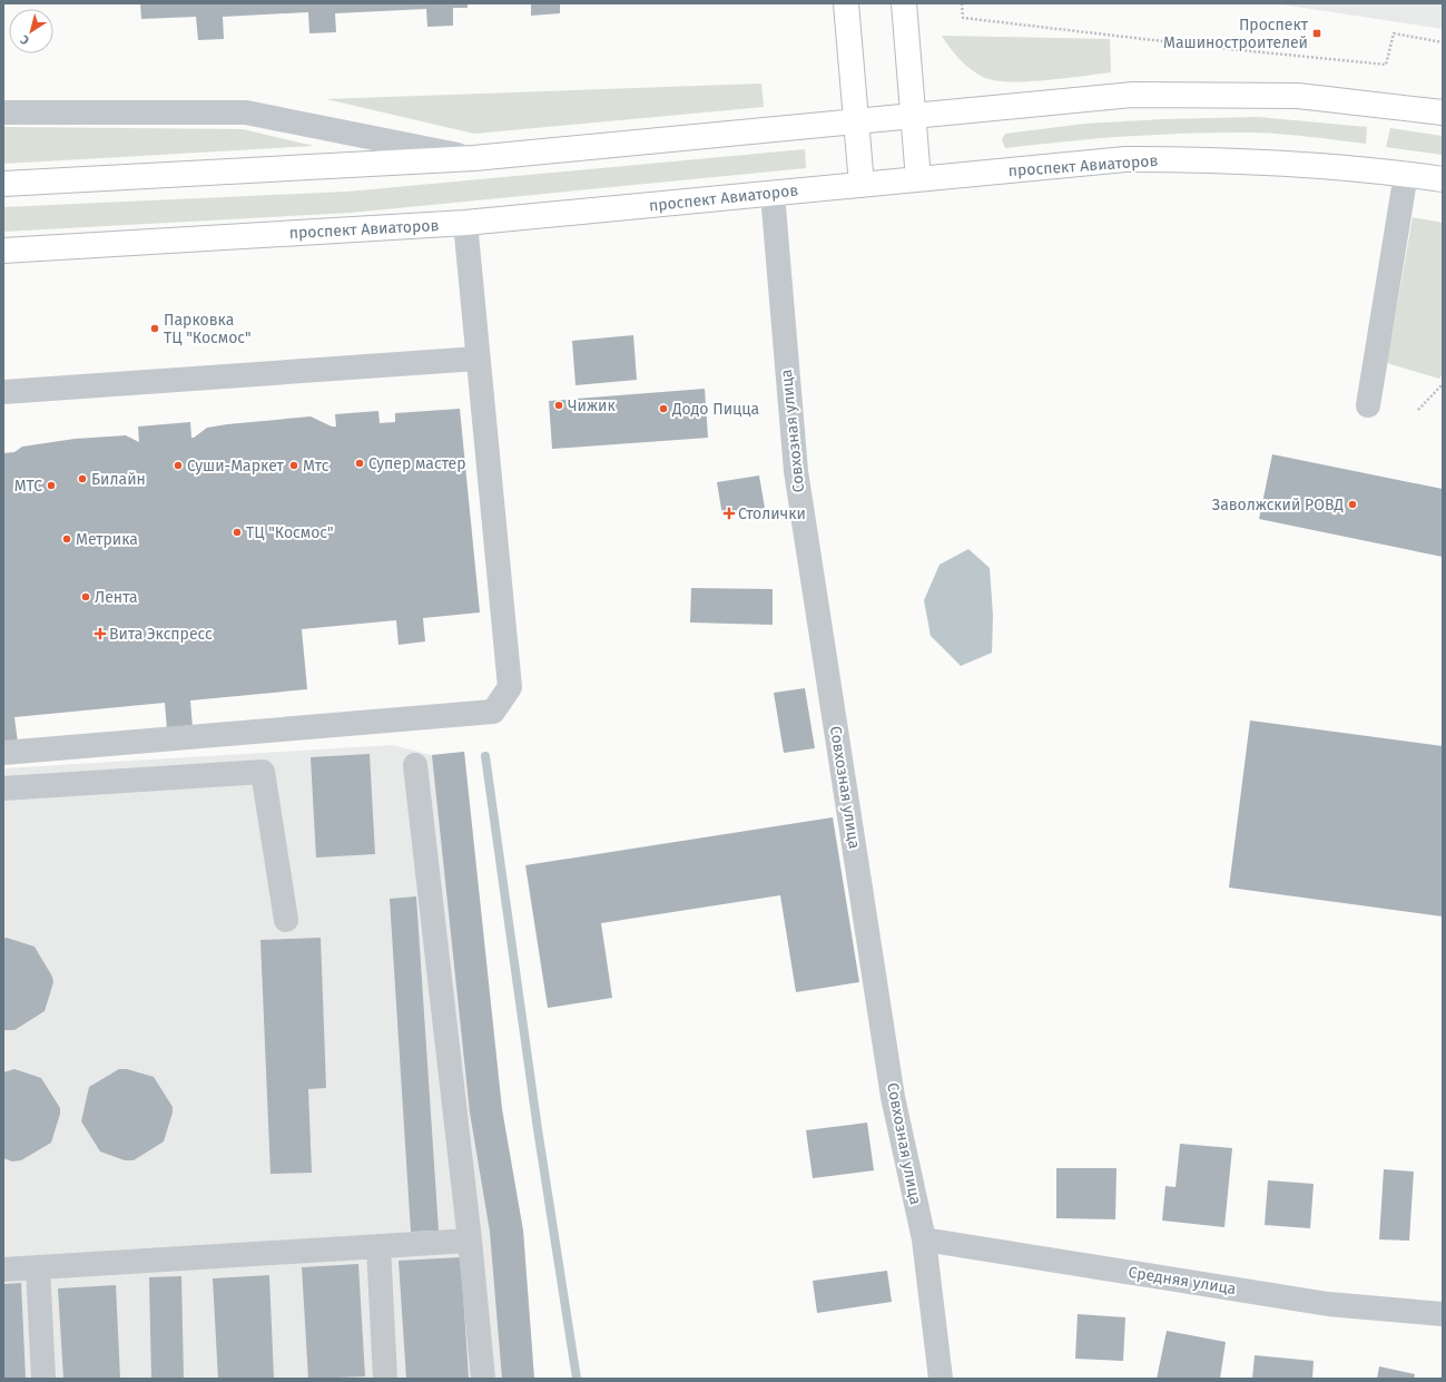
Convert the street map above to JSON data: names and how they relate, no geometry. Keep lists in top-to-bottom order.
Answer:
{
  "streets": {
    "main road": ["проспект Авиаторов"],
    "street": ["Совхозная улица", "Средняя улица"]
  },
  "crossings": [
    ["проспект Авиаторов", "Совхозная улица"],
    ["Совхозная улица", "Средняя улица"]
  ],
  "places": {
    "transit": ["Проспект Машиностроителей"],
    "other": [
      "Парковка ТЦ \"Космос\"",
      "Чижик",
      "Додо Пицца",
      "Супер мастер",
      "Суши-Маркет",
      "Мтс",
      "Билайн",
      "МТС",
      "Заволжский РОВД",
      "ТЦ \"Космос\"",
      "Метрика",
      "Лента"
    ],
    "health": ["Столички", "Вита Экспресс"]
  },
  "north": "bottom left"
}
